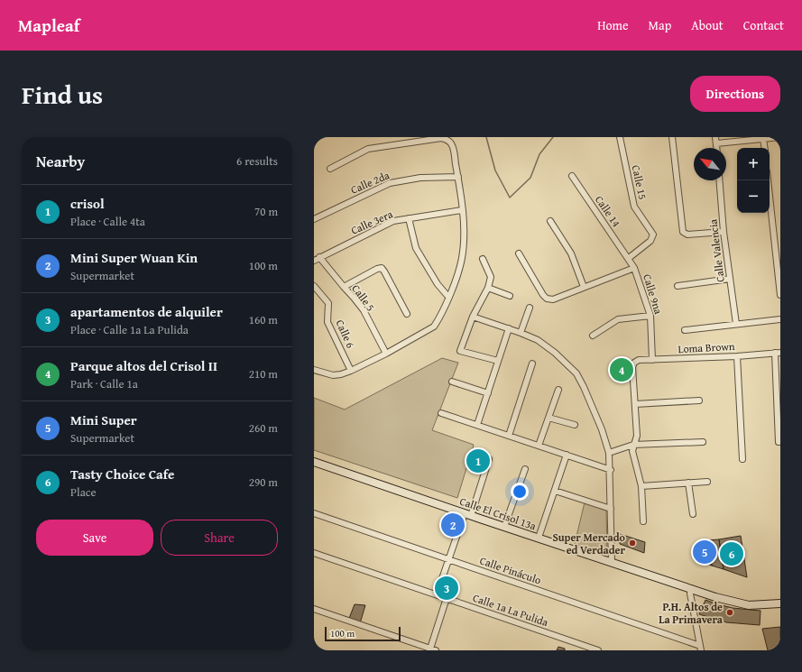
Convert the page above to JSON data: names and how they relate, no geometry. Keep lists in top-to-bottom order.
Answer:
{
  "streets": {
    "street": [
      "Calle 2da",
      "Calle 15",
      "Calle 14",
      "Calle 3era",
      "Calle Valencia",
      "Calle 9na",
      "Calle 5",
      "Calle 6",
      "Loma Brown",
      "Calle El Crisol 13a",
      "Calle Pináculo",
      "Calle 1a La Pulida"
    ]
  },
  "crossings": [
    ["Calle 15", "Calle 14"],
    ["Calle 15", "Calle 9na"],
    ["Calle 14", "Calle 9na"],
    ["Calle 3era", "Calle 5"],
    ["Calle 9na", "Loma Brown"]
  ],
  "places": ["Super Mercado ed Verdader", "P.H. Altos de La Primavera"],
  "scale_bar": "100 m",
  "north": "top left",
  "page": {
    "header": "Mapleaf",
    "nav": [
      "Home",
      "Map",
      "About",
      "Contact"
    ],
    "title": "Find us",
    "buttons": [
      "Directions",
      ["Save", "Share"]
    ],
    "heading": ["Nearby", "6 results"],
    "map_buttons": ["+", "−"],
    "list": [
      {
        "mark": "1",
        "name": "crisol",
        "note": "Place · Calle 4ta",
        "value": "70 m"
      },
      {
        "mark": "2",
        "name": "Mini Super Wuan Kin",
        "note": "Supermarket",
        "value": "100 m"
      },
      {
        "mark": "3",
        "name": "apartamentos de alquiler",
        "note": "Place · Calle 1a La Pulida",
        "value": "160 m"
      },
      {
        "mark": "4",
        "name": "Parque altos del Crisol II",
        "note": "Park · Calle 1a",
        "value": "210 m"
      },
      {
        "mark": "5",
        "name": "Mini Super",
        "note": "Supermarket",
        "value": "260 m"
      },
      {
        "mark": "6",
        "name": "Tasty Choice Cafe",
        "note": "Place",
        "value": "290 m"
      }
    ],
    "pins": [
      "4",
      "1",
      "2",
      "5",
      "6",
      "3"
    ],
    "scale": "100 m"
  }
}
